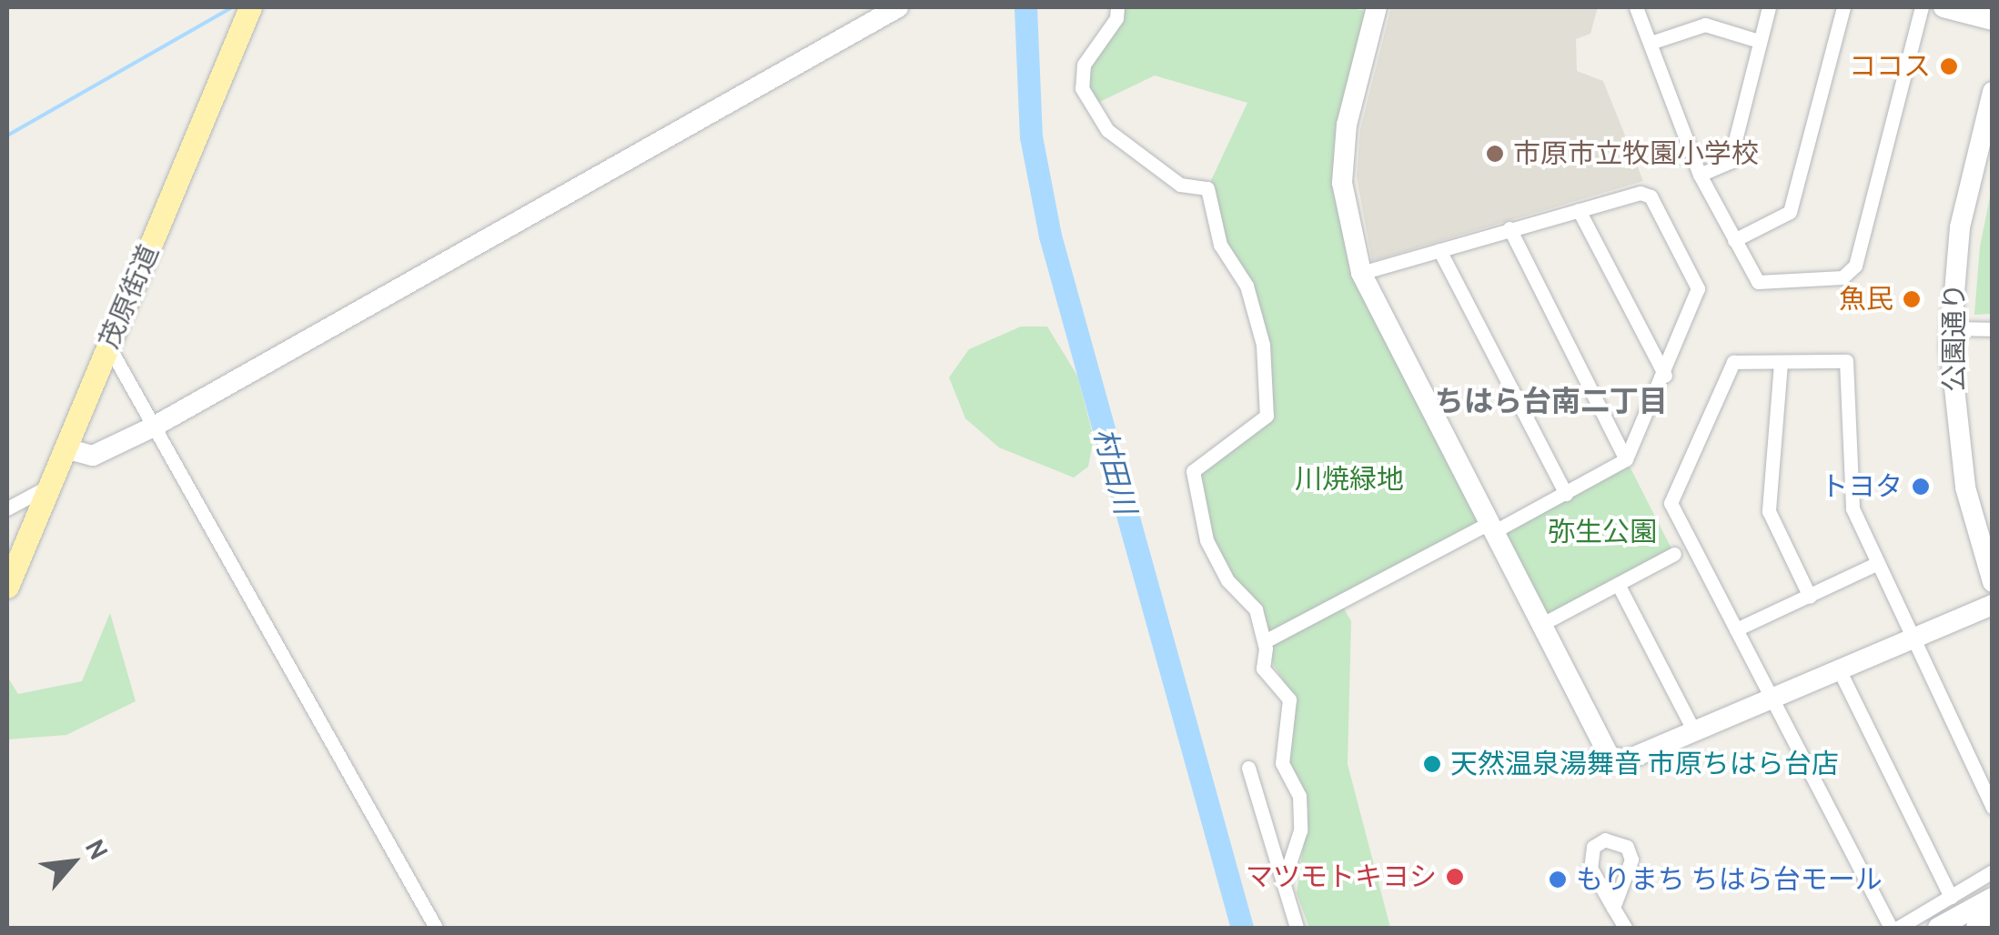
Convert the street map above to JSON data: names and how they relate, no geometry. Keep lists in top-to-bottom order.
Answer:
{
  "streets": {
    "main road": ["茂原街道"],
    "street": ["公園通り"]
  },
  "districts": ["ちはら台南二丁目"],
  "water": ["村田川"],
  "parks": ["川焼緑地", "弥生公園"],
  "places": [
    "ココス",
    "市原市立牧園小学校",
    "魚民",
    "トヨタ",
    "天然温泉湯舞音 市原ちはら台店",
    "マツモトキヨシ",
    "もりまち ちはら台モール"
  ],
  "north": "top right"
}
